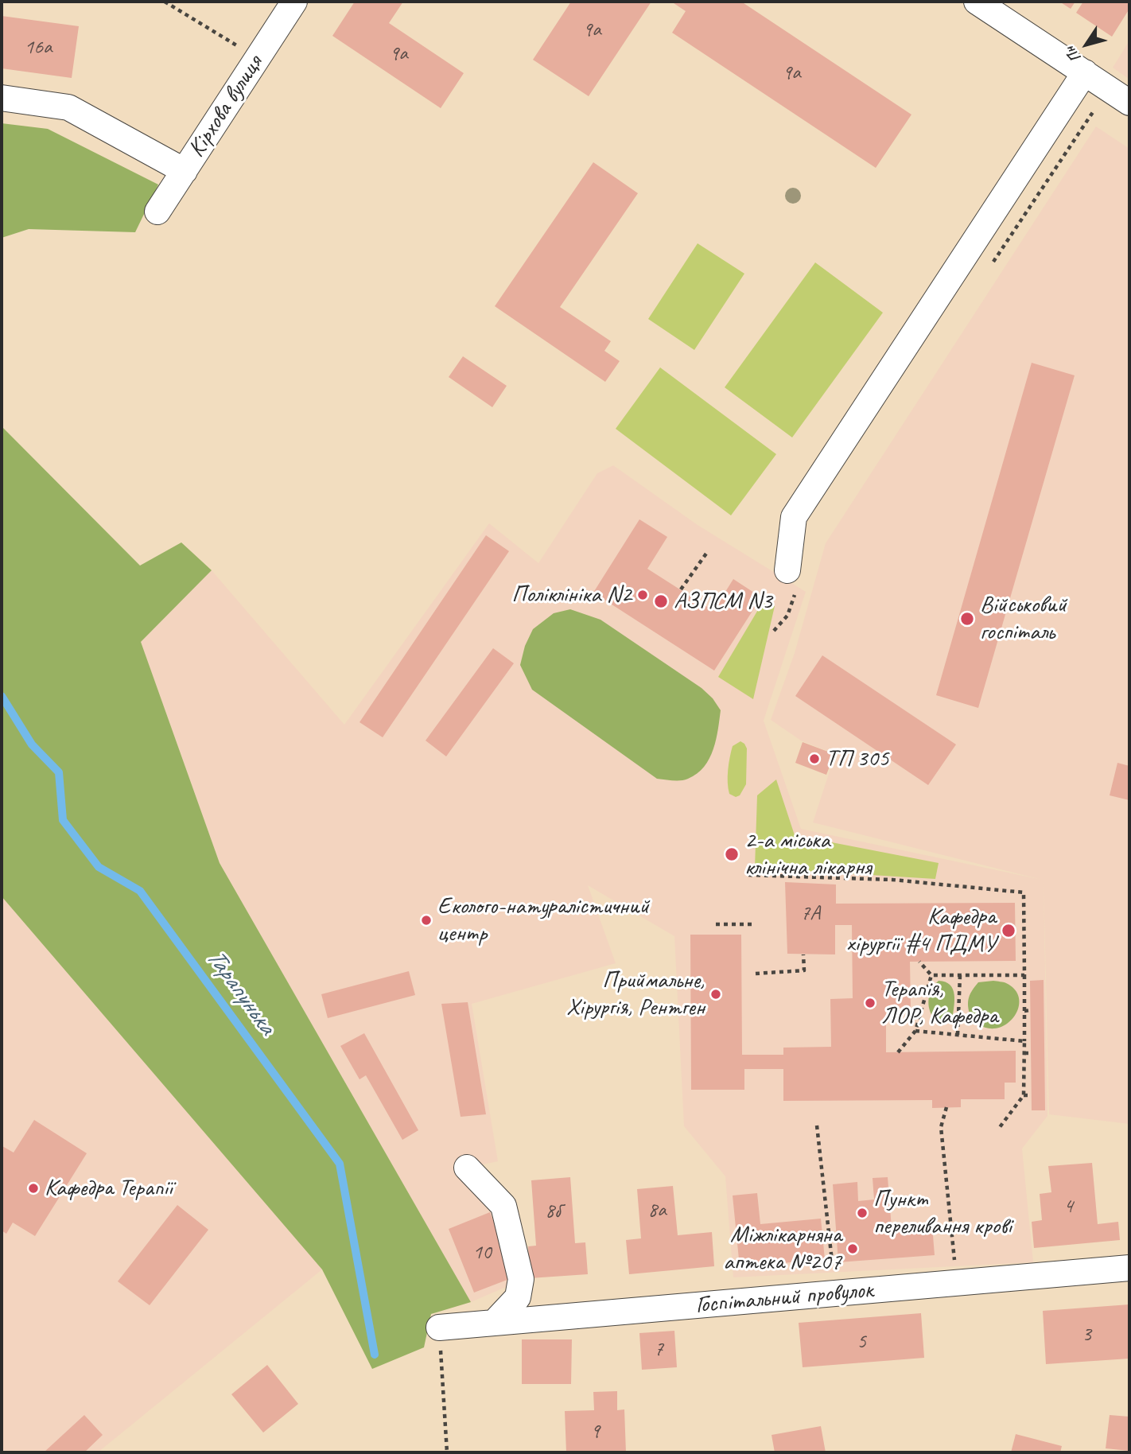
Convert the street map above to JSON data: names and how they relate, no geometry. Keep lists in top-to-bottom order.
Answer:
{
  "streets": {
    "street": ["Кірхова вулиця", "Госпітальний провулок"]
  },
  "water": ["Тарапунька"],
  "places": [
    "Поліклініка N2",
    "АЗПСМ N3",
    "Військовий госпіталь",
    "ТП 305",
    "2-а міська клінічна лікарня",
    "Еколого-натуралістичний центр",
    "Кафедра хірургії #4 ПДМУ",
    "Приймальне, Хірургія, Рентген",
    "Терапія, ЛОР, Кафедра",
    "Кафедра Терапії",
    "Пункт переливання крові",
    "Міжлікарняна аптека №207"
  ],
  "house_numbers": [
    "9а",
    "16а",
    "9а",
    "9а",
    "7А",
    "4",
    "8а",
    "8б",
    "10",
    "3",
    "5",
    "7",
    "9"
  ],
  "north": "bottom left"
}
